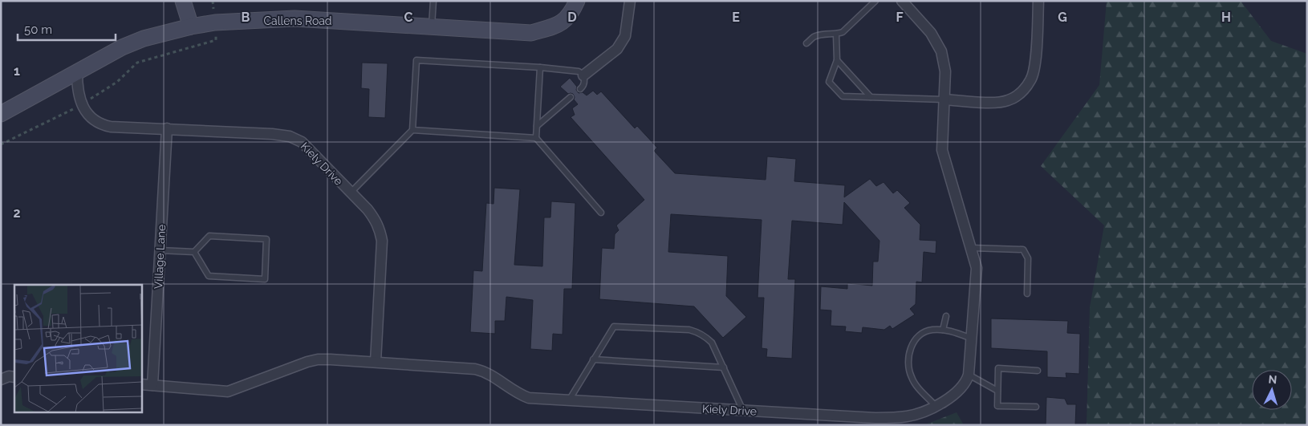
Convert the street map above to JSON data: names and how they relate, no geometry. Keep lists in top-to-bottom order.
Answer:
{
  "streets": {
    "street": ["Callens Road", "Kiely Drive", "Village Lane"]
  },
  "crossings": [
    ["Callens Road", "Kiely Drive"],
    ["Kiely Drive", "Village Lane"]
  ],
  "scale_bar": "50 m",
  "north": "top",
  "grid": {
    "columns": [
      "B",
      "C",
      "D",
      "E",
      "F",
      "G",
      "H"
    ],
    "rows": ["1", "2"]
  }
}
